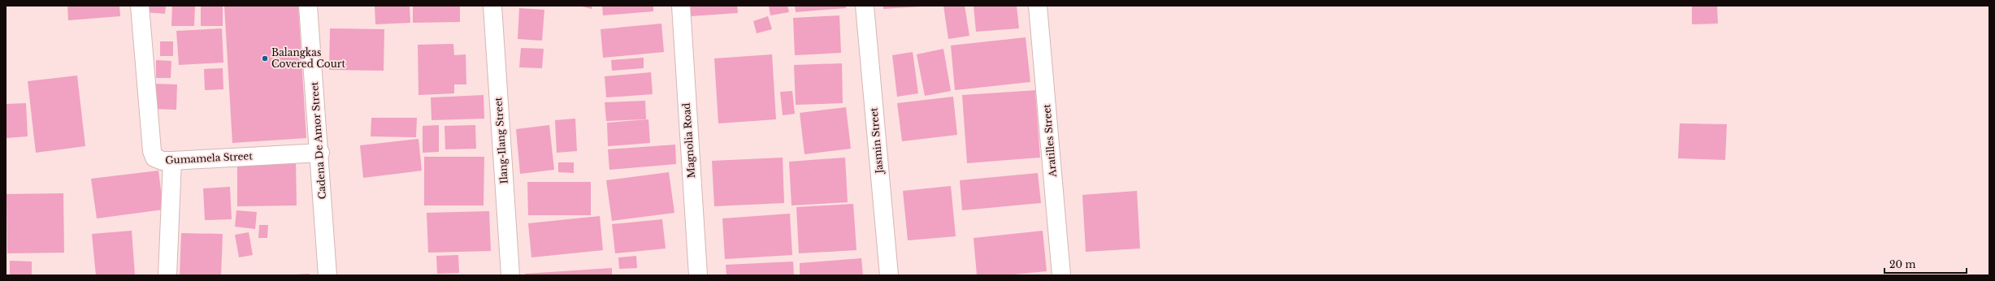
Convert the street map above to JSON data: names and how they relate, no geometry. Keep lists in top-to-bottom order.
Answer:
{
  "streets": {
    "street": [
      "Cadena De Amor Street",
      "Ilang-Ilang Street",
      "Magnolia Road",
      "Jasmin Street",
      "Aratilles Street",
      "Gumamela Street"
    ]
  },
  "crossings": [
    ["Cadena De Amor Street", "Gumamela Street"]
  ],
  "places": ["Balangkas Covered Court"],
  "scale_bar": "20 m"
}
